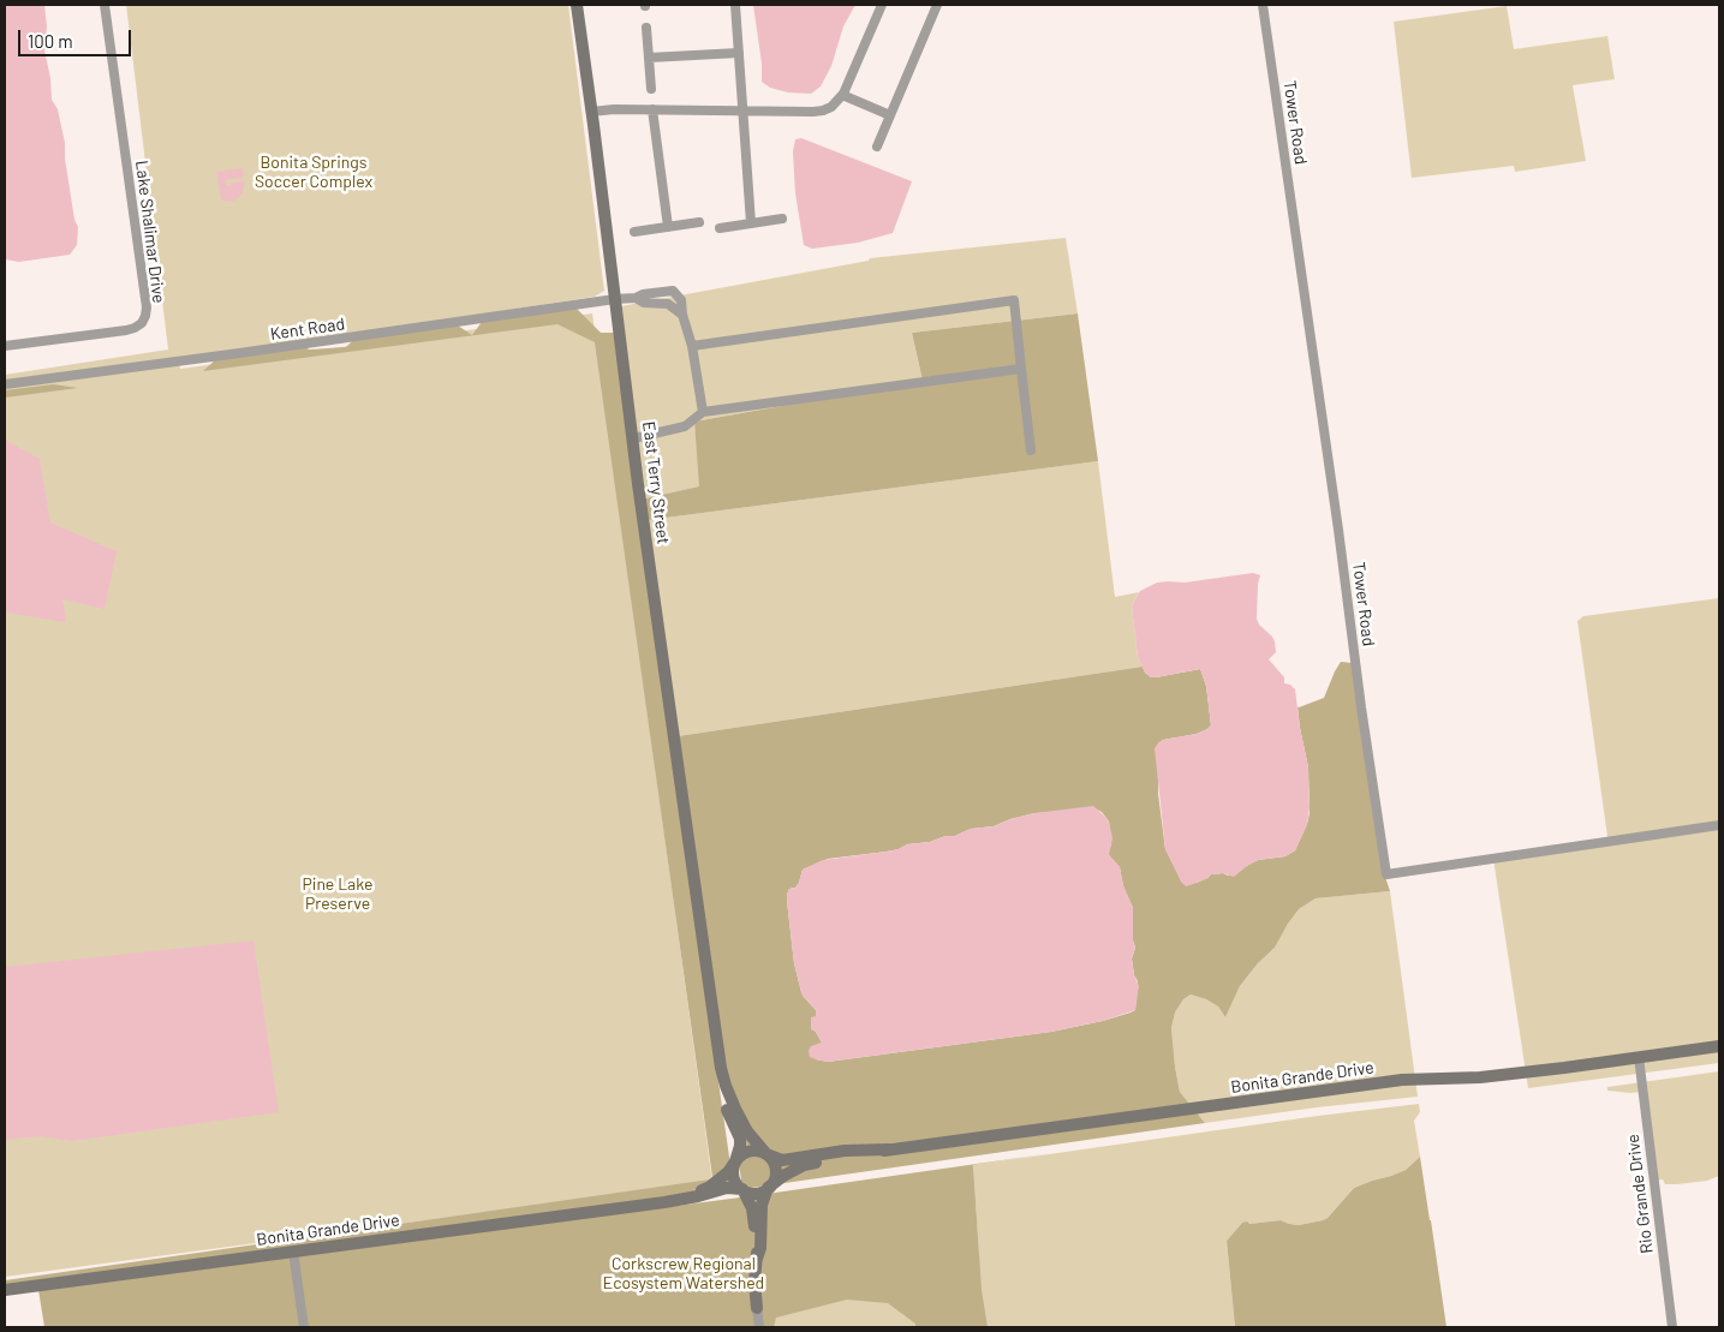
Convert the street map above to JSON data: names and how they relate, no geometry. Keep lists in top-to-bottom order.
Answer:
{
  "streets": {
    "street": [
      "Tower Road",
      "Lake Shalimar Drive",
      "Kent Road",
      "East Terry Street",
      "Bonita Grande Drive",
      "Rio Grande Drive"
    ]
  },
  "crossings": [
    ["Kent Road", "East Terry Street"],
    ["East Terry Street", "Bonita Grande Drive"],
    ["Bonita Grande Drive", "Rio Grande Drive"]
  ],
  "parks": ["Bonita Springs Soccer Complex", "Pine Lake Preserve", "Corkscrew Regional Ecosystem Watershed"],
  "scale_bar": "100 m"
}
